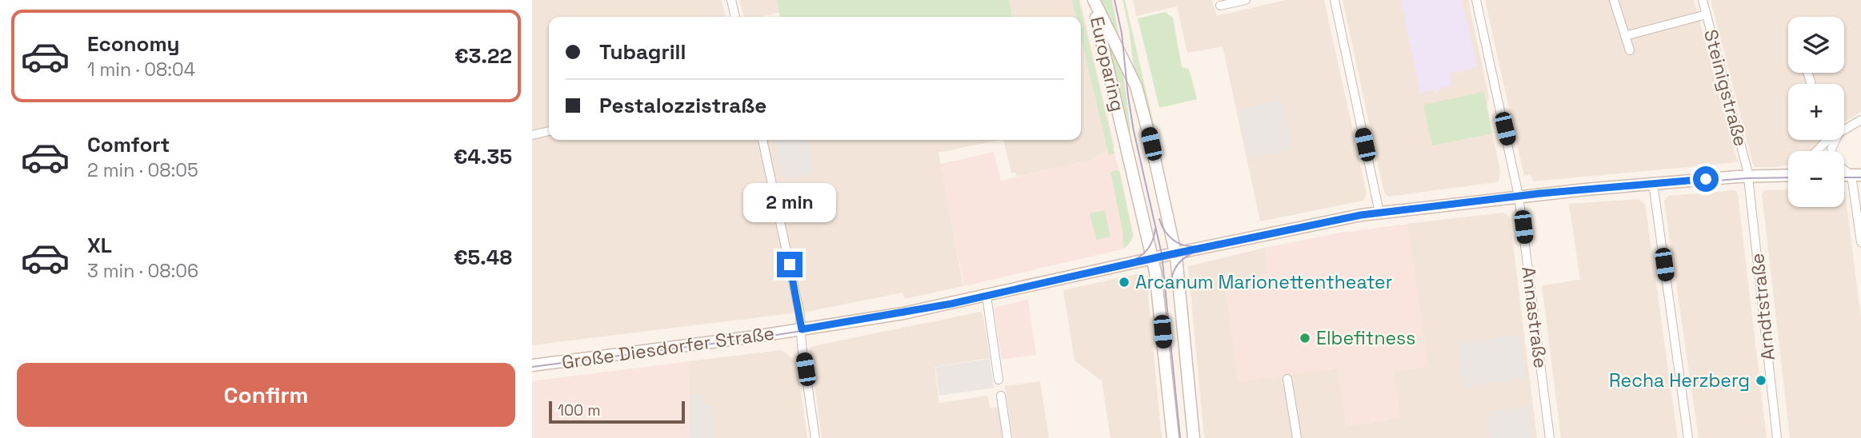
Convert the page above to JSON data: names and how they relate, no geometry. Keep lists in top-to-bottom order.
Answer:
{
  "streets": {
    "main road": ["Europaring", "Große Diesdorfer Straße"],
    "street": ["Steinigstraße", "Arndtstraße", "Annastraße"]
  },
  "crossings": [
    ["Europaring", "Große Diesdorfer Straße"],
    ["Steinigstraße", "Arndtstraße"],
    ["Steinigstraße", "Große Diesdorfer Straße"],
    ["Arndtstraße", "Große Diesdorfer Straße"],
    ["Annastraße", "Große Diesdorfer Straße"]
  ],
  "places": ["Arcanum Marionettentheater", "Elbefitness", "Recha Herzberg"],
  "scale_bar": "100 m",
  "page": {
    "list": [
      {
        "name": "Economy",
        "note": "1 min · 08:04",
        "value": "€3.22"
      },
      {
        "name": "Comfort",
        "note": "2 min · 08:05",
        "value": "€4.35"
      },
      {
        "name": "XL",
        "note": "3 min · 08:06",
        "value": "€5.48"
      }
    ],
    "map_buttons": ["+", "−"],
    "banner": ["Tubagrill", "Pestalozzistraße"],
    "bubble": "2 min",
    "buttons": "Confirm",
    "scale": "100 m"
  }
}
